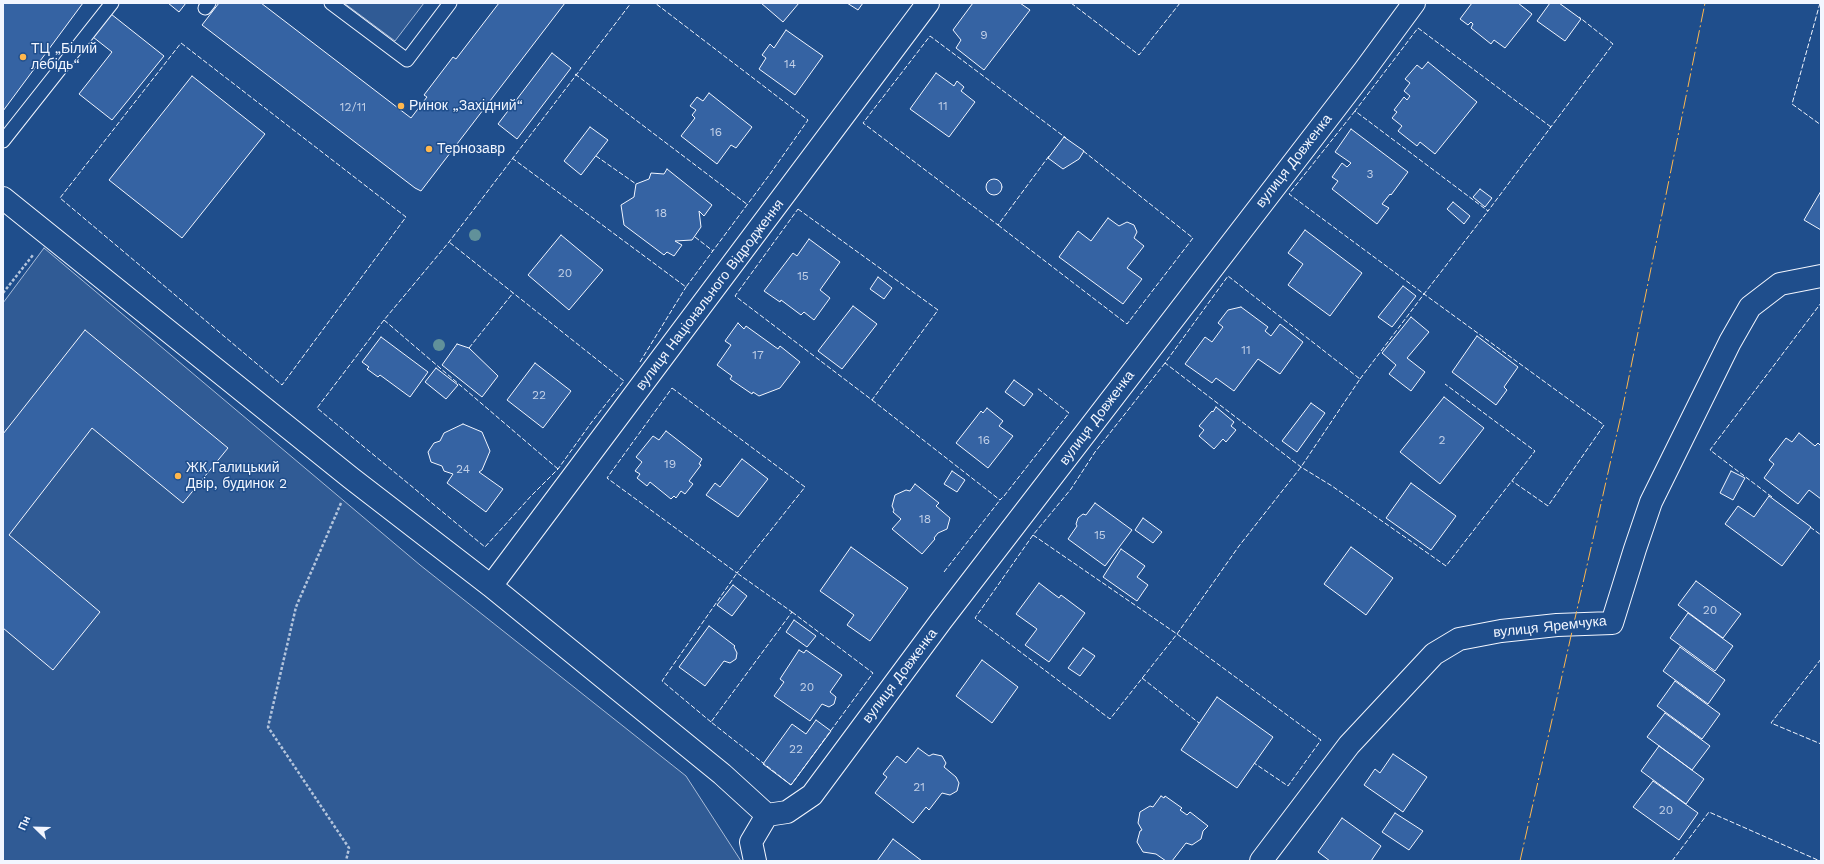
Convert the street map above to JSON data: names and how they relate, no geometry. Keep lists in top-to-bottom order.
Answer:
{
  "streets": {
    "street": ["вулиця Довженка", "вулиця Національного Відродження", "вулиця Яремчука"]
  },
  "places": [
    "ТЦ „Білий лебідь“",
    "Ринок „Західний“",
    "Тернозавр",
    "ЖК Галицький Двір, будинок 2"
  ],
  "house_numbers": [
    "9",
    "14",
    "11",
    "12/11",
    "16",
    "3",
    "18",
    "20",
    "15",
    "11",
    "17",
    "22",
    "16",
    "2",
    "19",
    "24",
    "18",
    "15",
    "20",
    "20",
    "22",
    "21",
    "20"
  ],
  "north": "top left"
}
